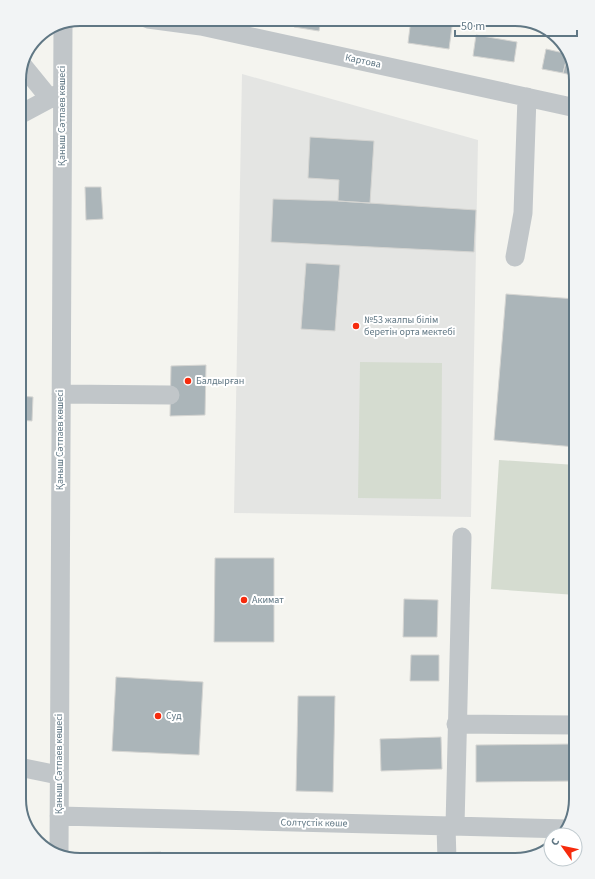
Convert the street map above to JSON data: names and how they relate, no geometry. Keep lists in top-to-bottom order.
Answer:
{
  "streets": {
    "street": ["Картова", "Қаныш Сәтпаев көшесі", "Солтүстік көше"]
  },
  "crossings": [
    ["Қаныш Сәтпаев көшесі", "Солтүстік көше"]
  ],
  "places": [
    "№53 жалпы білім беретін орта мектебі",
    "Балдырған",
    "Акимат",
    "Суд"
  ],
  "scale_bar": "50 m",
  "north": "top left"
}
